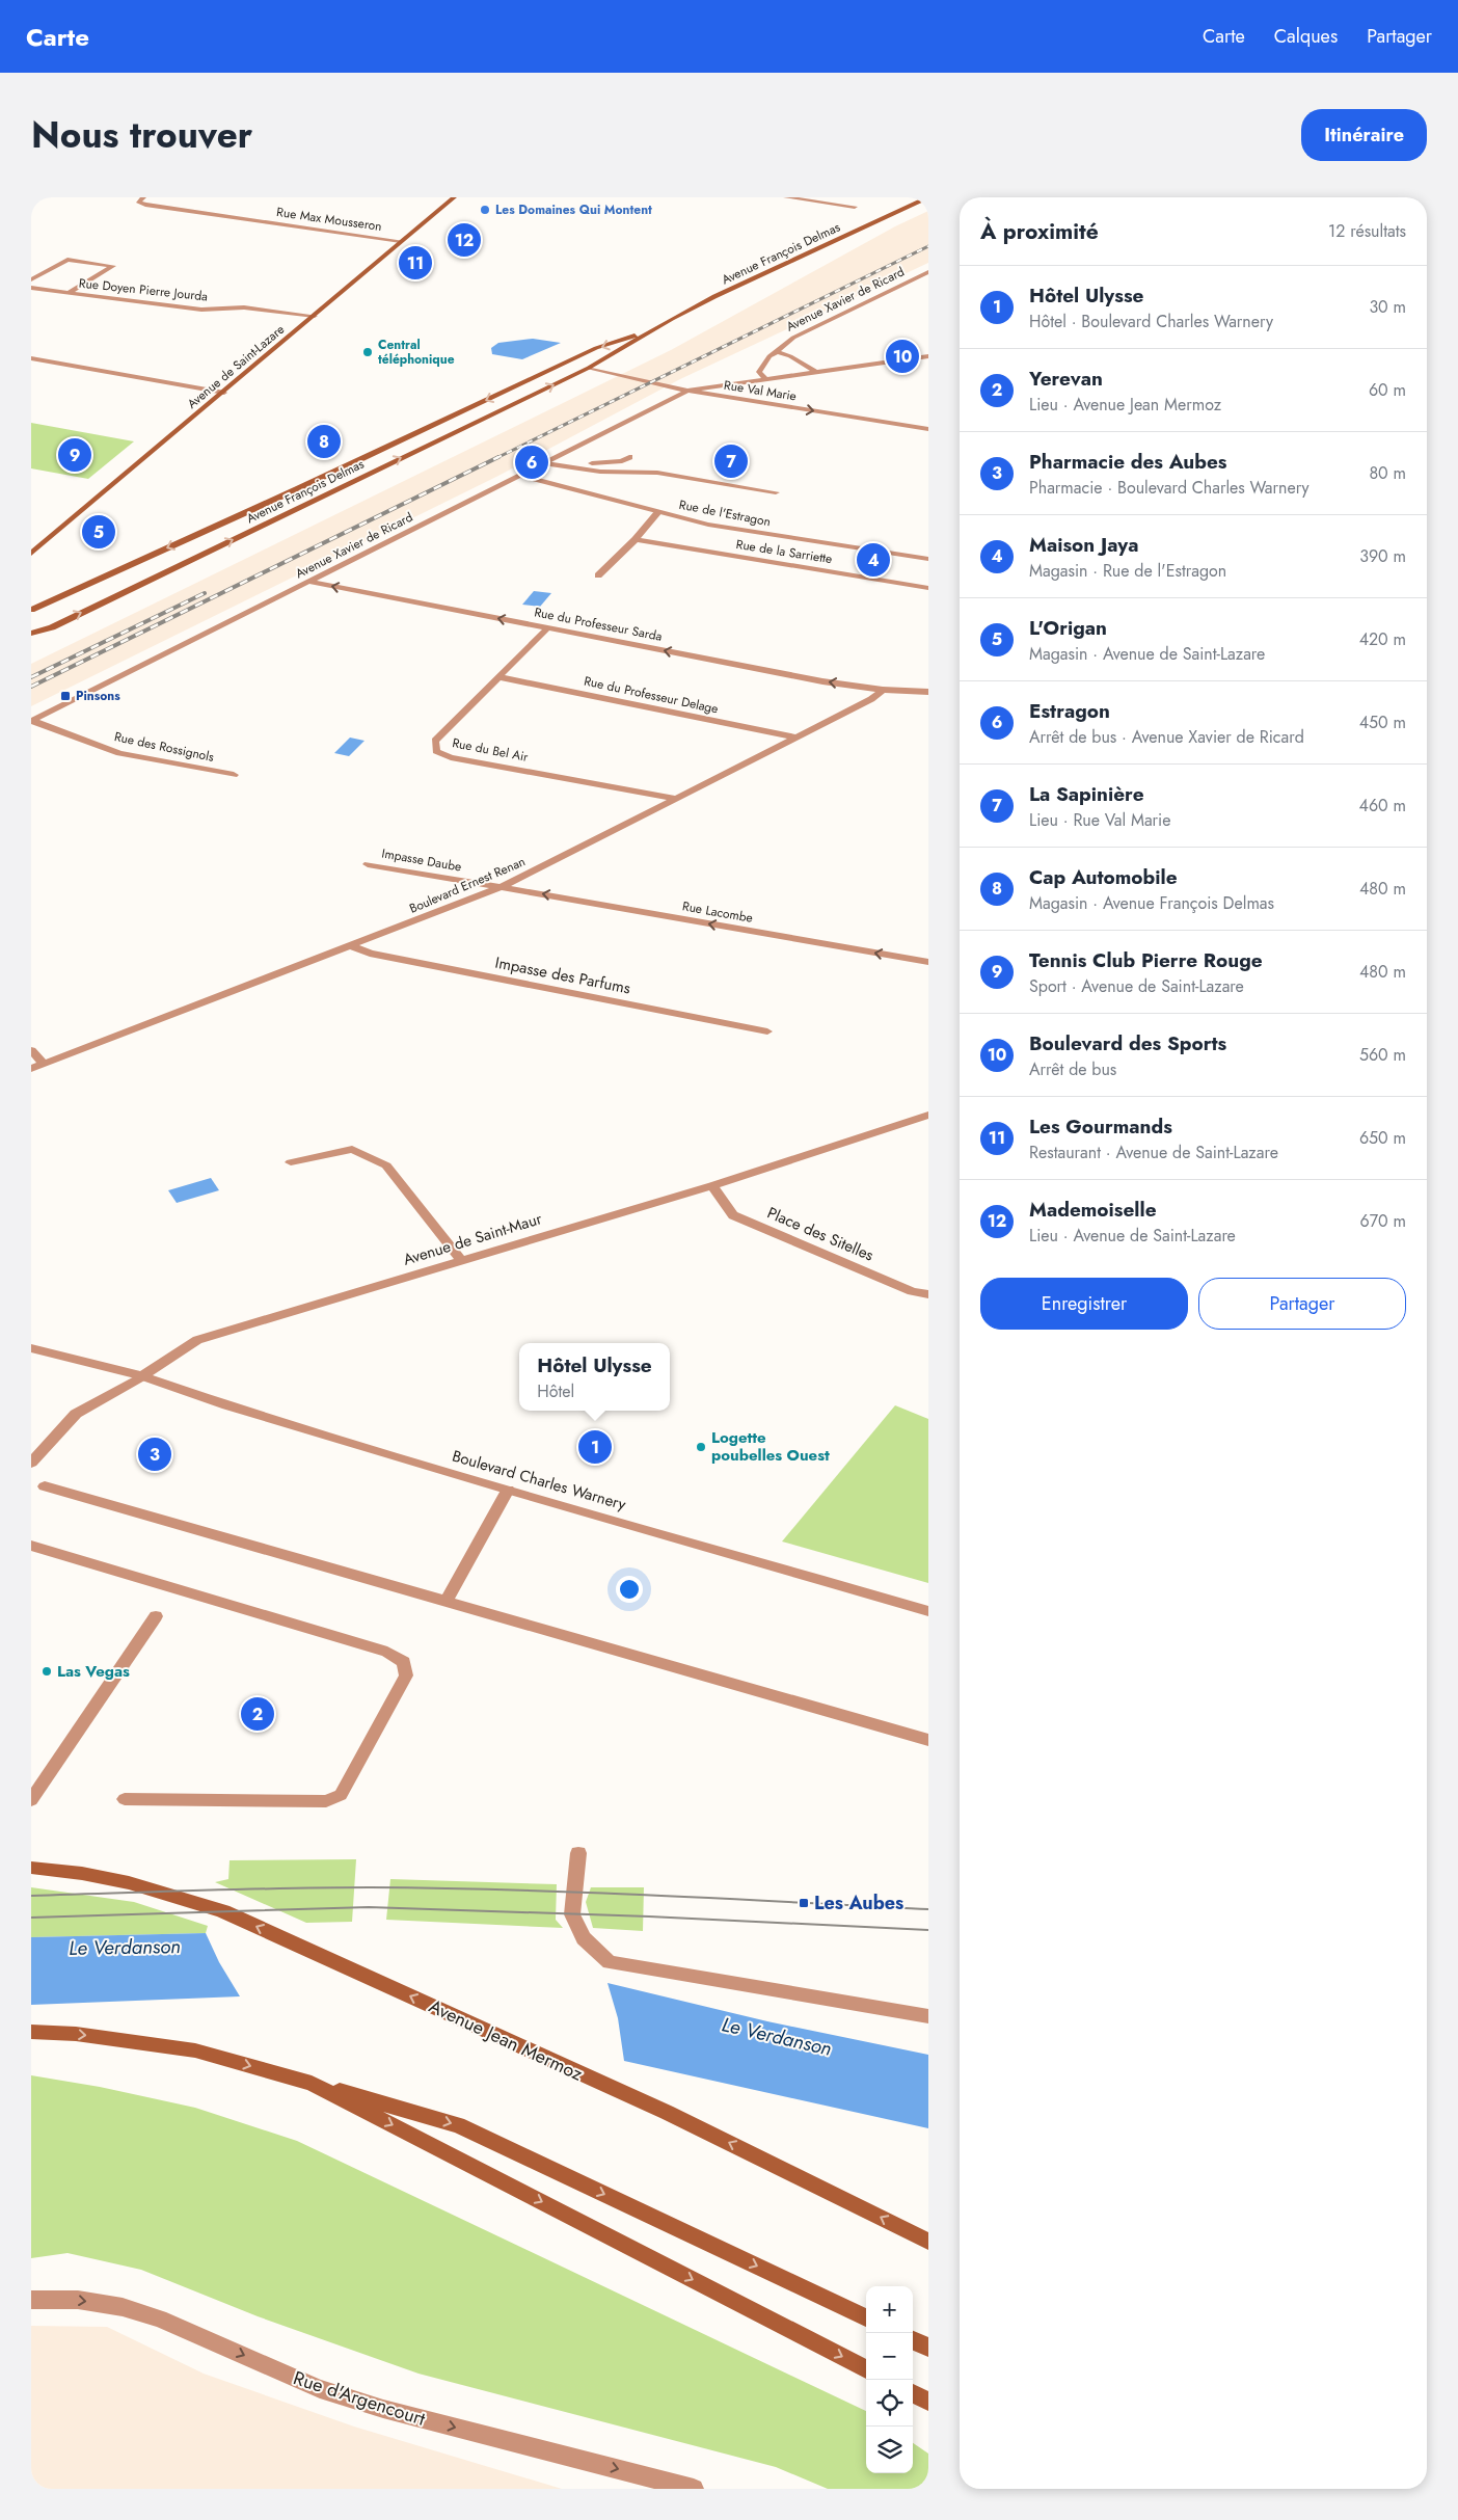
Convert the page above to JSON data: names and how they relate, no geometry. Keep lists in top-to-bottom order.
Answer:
{
  "streets": {
    "main road": ["Avenue François Delmas", "Avenue de Saint-Lazare", "Avenue Jean Mermoz"],
    "street": [
      "Rue Max Mousseron",
      "Rue Doyen Pierre Jourda",
      "Avenue Xavier de Ricard",
      "Rue Val Marie",
      "Rue de l'Estragon",
      "Rue de la Sarriette",
      "Rue du Professeur Sarda",
      "Rue du Professeur Delage",
      "Rue des Rossignols",
      "Rue du Bel Air",
      "Impasse Daube",
      "Boulevard Ernest Renan",
      "Rue Lacombe",
      "Impasse des Parfums",
      "Place des Sitelles",
      "Avenue de Saint-Maur",
      "Boulevard Charles Warnery",
      "Rue d'Argencourt"
    ]
  },
  "crossings": [
    ["Rue Max Mousseron", "Avenue de Saint-Lazare"],
    ["Avenue François Delmas", "Rue Val Marie"],
    ["Rue Doyen Pierre Jourda", "Avenue de Saint-Lazare"],
    ["Avenue Xavier de Ricard", "Rue Val Marie"],
    ["Avenue Xavier de Ricard", "Rue de l'Estragon"],
    ["Avenue Xavier de Ricard", "Rue du Professeur Sarda"],
    ["Avenue Xavier de Ricard", "Rue des Rossignols"],
    ["Rue du Professeur Sarda", "Rue du Bel Air"],
    ["Rue du Professeur Sarda", "Boulevard Ernest Renan"],
    ["Rue du Professeur Delage", "Rue du Bel Air"],
    ["Rue du Professeur Delage", "Boulevard Ernest Renan"],
    ["Rue du Bel Air", "Boulevard Ernest Renan"],
    ["Impasse Daube", "Boulevard Ernest Renan"],
    ["Impasse Daube", "Rue Lacombe"],
    ["Boulevard Ernest Renan", "Rue Lacombe"],
    ["Boulevard Ernest Renan", "Impasse des Parfums"],
    ["Place des Sitelles", "Avenue de Saint-Maur"],
    ["Avenue de Saint-Maur", "Boulevard Charles Warnery"]
  ],
  "one_way": ["Rue du Professeur Sarda", "Rue Lacombe", "Rue d'Argencourt"],
  "water": ["Le Verdanson"],
  "places": {
    "other": [
      "Les Domaines Qui Montent",
      "Central téléphonique",
      "Logette poubelles Ouest",
      "Las Vegas"
    ],
    "transit": ["Pinsons", "Les Aubes"]
  },
  "page": {
    "header": "Carte",
    "nav": ["Carte", "Calques", "Partager"],
    "title": "Nous trouver",
    "buttons": [
      "Itinéraire",
      ["Enregistrer", "Partager"]
    ],
    "heading": ["À proximité", "12 résultats"],
    "pins": [
      "12",
      "11",
      "10",
      "8",
      "9",
      "7",
      "6",
      "5",
      "4",
      "1",
      "3",
      "2"
    ],
    "list": [
      {
        "mark": "1",
        "name": "Hôtel Ulysse",
        "note": "Hôtel · Boulevard Charles Warnery",
        "value": "30 m"
      },
      {
        "mark": "2",
        "name": "Yerevan",
        "note": "Lieu · Avenue Jean Mermoz",
        "value": "60 m"
      },
      {
        "mark": "3",
        "name": "Pharmacie des Aubes",
        "note": "Pharmacie · Boulevard Charles Warnery",
        "value": "80 m"
      },
      {
        "mark": "4",
        "name": "Maison Jaya",
        "note": "Magasin · Rue de l'Estragon",
        "value": "390 m"
      },
      {
        "mark": "5",
        "name": "L'Origan",
        "note": "Magasin · Avenue de Saint-Lazare",
        "value": "420 m"
      },
      {
        "mark": "6",
        "name": "Estragon",
        "note": "Arrêt de bus · Avenue Xavier de Ricard",
        "value": "450 m"
      },
      {
        "mark": "7",
        "name": "La Sapinière",
        "note": "Lieu · Rue Val Marie",
        "value": "460 m"
      },
      {
        "mark": "8",
        "name": "Cap Automobile",
        "note": "Magasin · Avenue François Delmas",
        "value": "480 m"
      },
      {
        "mark": "9",
        "name": "Tennis Club Pierre Rouge",
        "note": "Sport · Avenue de Saint-Lazare",
        "value": "480 m"
      },
      {
        "mark": "10",
        "name": "Boulevard des Sports",
        "note": "Arrêt de bus",
        "value": "560 m"
      },
      {
        "mark": "11",
        "name": "Les Gourmands",
        "note": "Restaurant · Avenue de Saint-Lazare",
        "value": "650 m"
      },
      {
        "mark": "12",
        "name": "Mademoiselle",
        "note": "Lieu · Avenue de Saint-Lazare",
        "value": "670 m"
      }
    ],
    "popup": ["Hôtel Ulysse", "Hôtel"],
    "map_buttons": ["+", "−"]
  }
}
